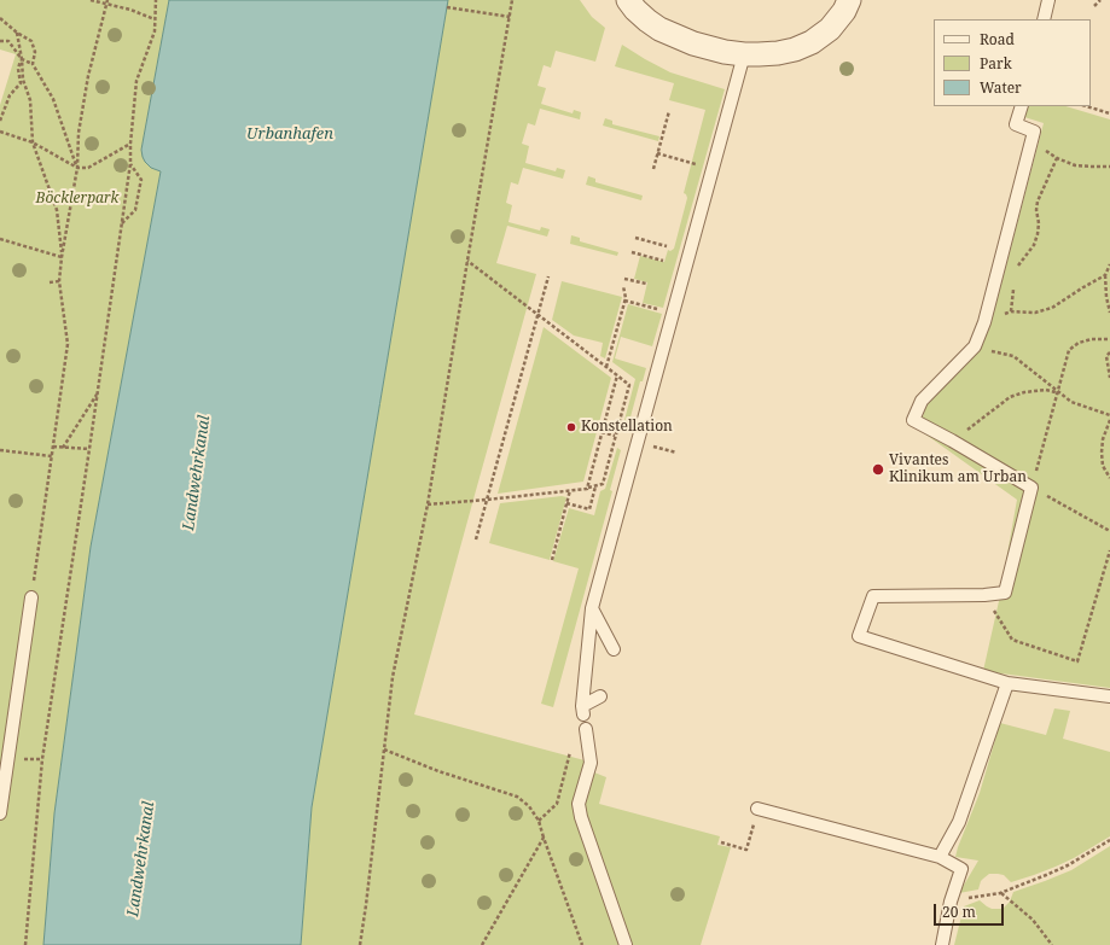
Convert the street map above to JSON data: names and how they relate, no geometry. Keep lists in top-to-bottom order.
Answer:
{
  "water": ["Urbanhafen", "Landwehrkanal"],
  "parks": ["Böcklerpark"],
  "places": ["Konstellation", "Vivantes Klinikum am Urban"],
  "legend": ["Road", "Park", "Water"],
  "scale_bar": "20 m"
}
